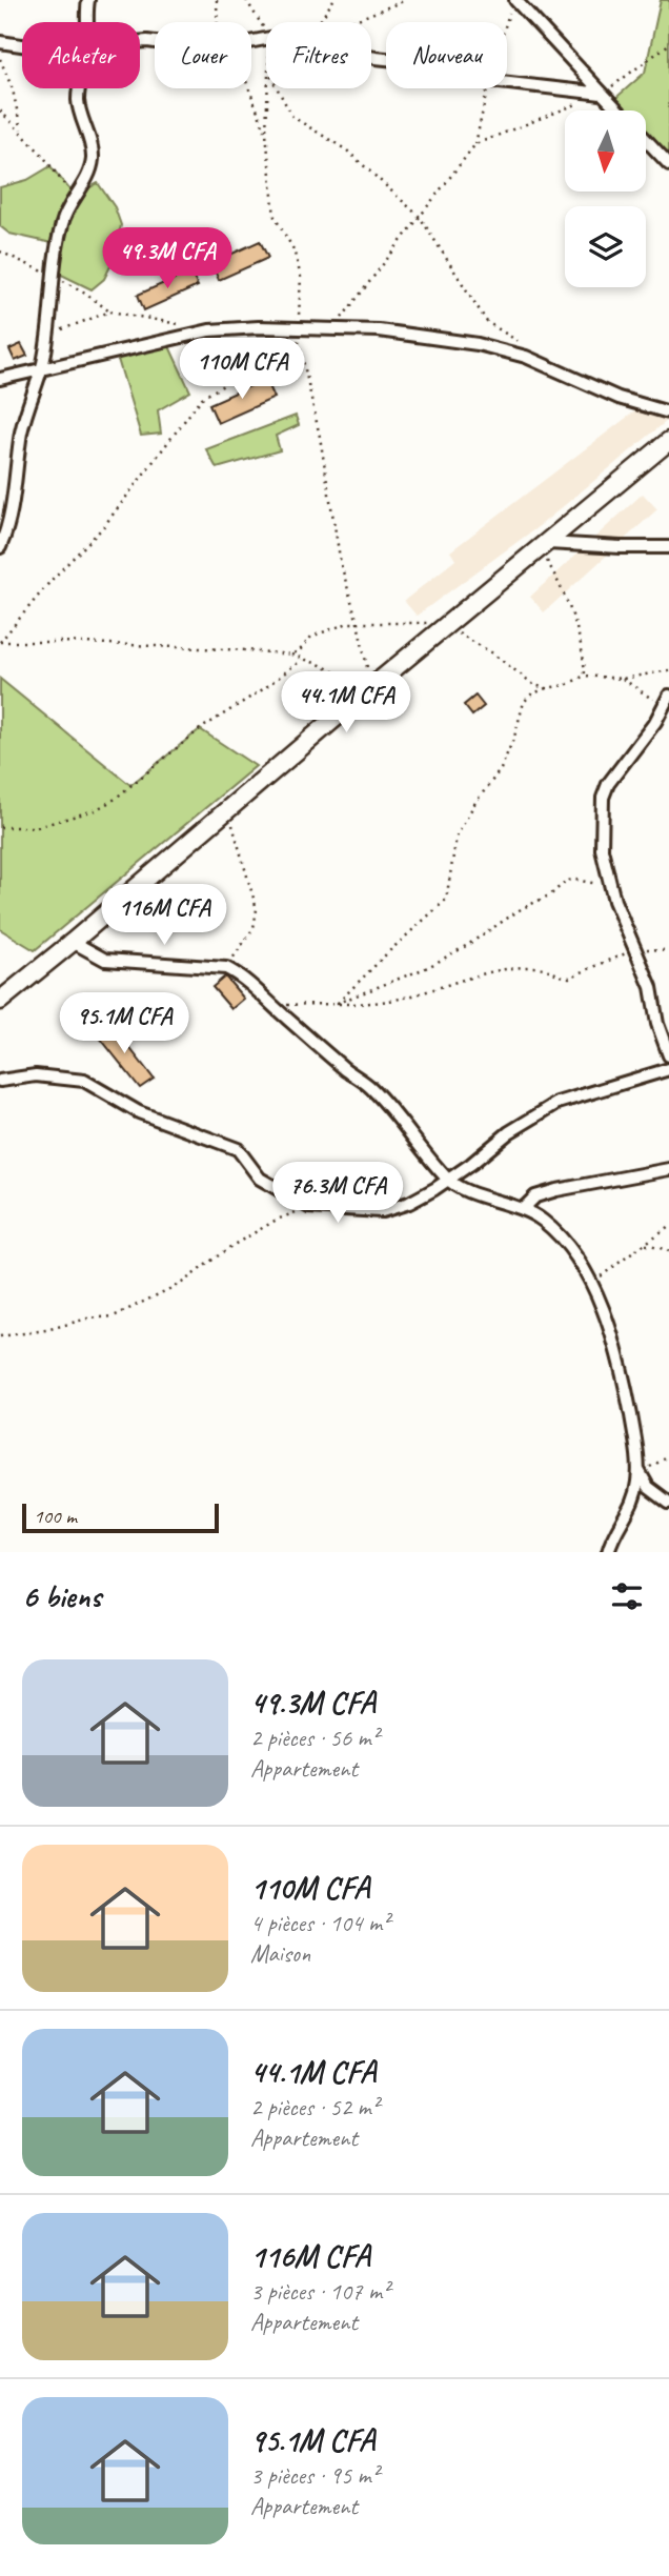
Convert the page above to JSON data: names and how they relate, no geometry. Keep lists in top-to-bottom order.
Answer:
{
  "scale_bar": "100 m",
  "north": "bottom",
  "page": {
    "chip": [
      "Acheter",
      "Louer",
      "Filtres",
      "Nouveau"
    ],
    "price": [
      "49.3M CFA",
      "110M CFA",
      "44.1M CFA",
      "116M CFA",
      "95.1M CFA",
      "76.3M CFA"
    ],
    "scale": "100 m",
    "heading": "6 biens",
    "list": [
      {
        "name": "49.3M CFA",
        "note": "2 pièces · 56 m² · Appartement"
      },
      {
        "name": "110M CFA",
        "note": "4 pièces · 104 m² · Maison"
      },
      {
        "name": "44.1M CFA",
        "note": "2 pièces · 52 m² · Appartement"
      },
      {
        "name": "116M CFA",
        "note": "3 pièces · 107 m² · Appartement"
      },
      {
        "name": "95.1M CFA",
        "note": "3 pièces · 95 m² · Appartement"
      }
    ]
  }
}
